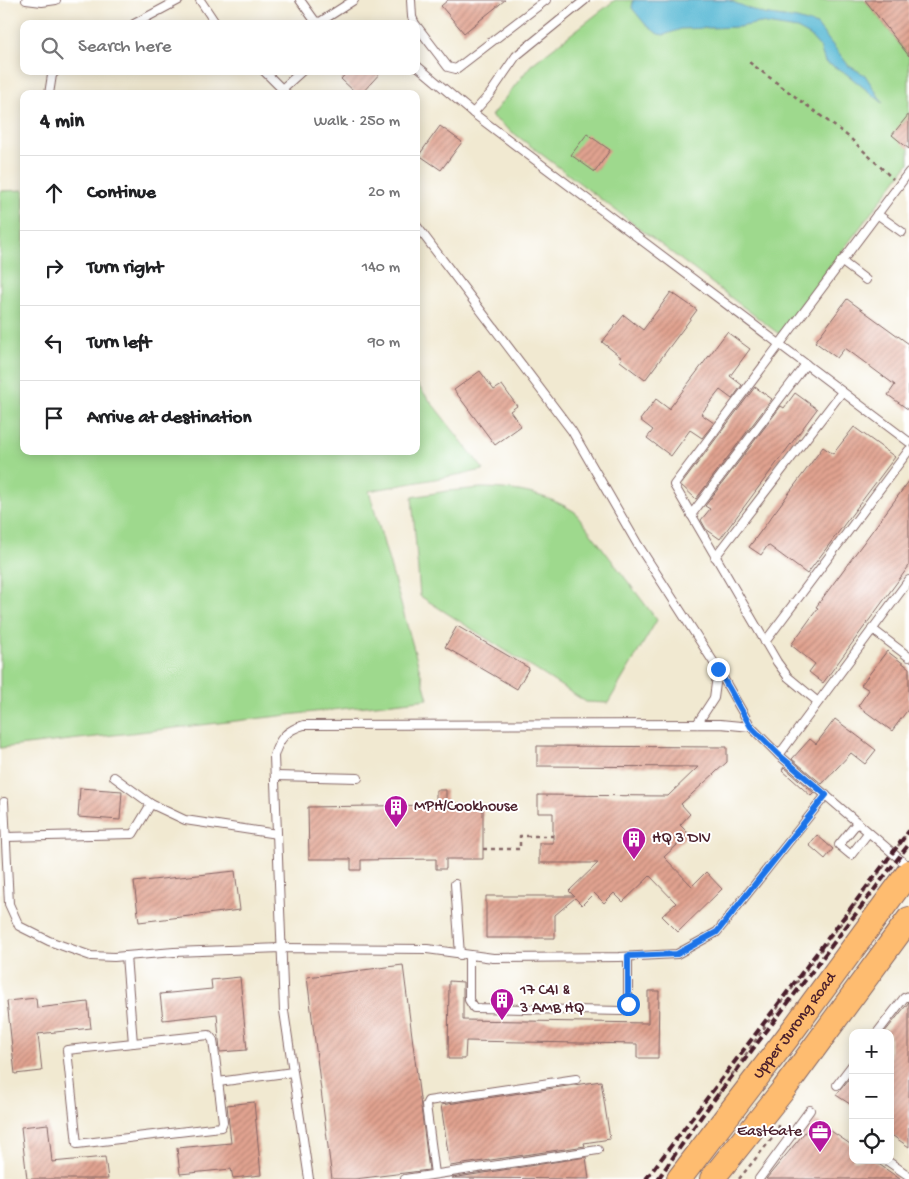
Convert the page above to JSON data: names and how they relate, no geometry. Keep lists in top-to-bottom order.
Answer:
{
  "streets": {
    "main road": ["Upper Jurong Road"]
  },
  "places": {
    "building": ["MPH/Cookhouse", "HQ 3 DIV", "17 C4I & 3 AMB HQ"],
    "office": ["EastGate"]
  },
  "page": {
    "search": "Search here",
    "heading": ["4 min", "Walk · 250 m"],
    "list": [
      ["Continue", "20 m"],
      ["Turn right", "140 m"],
      ["Turn left", "90 m"],
      "Arrive at destination"
    ],
    "map_buttons": ["+", "−"]
  }
}
